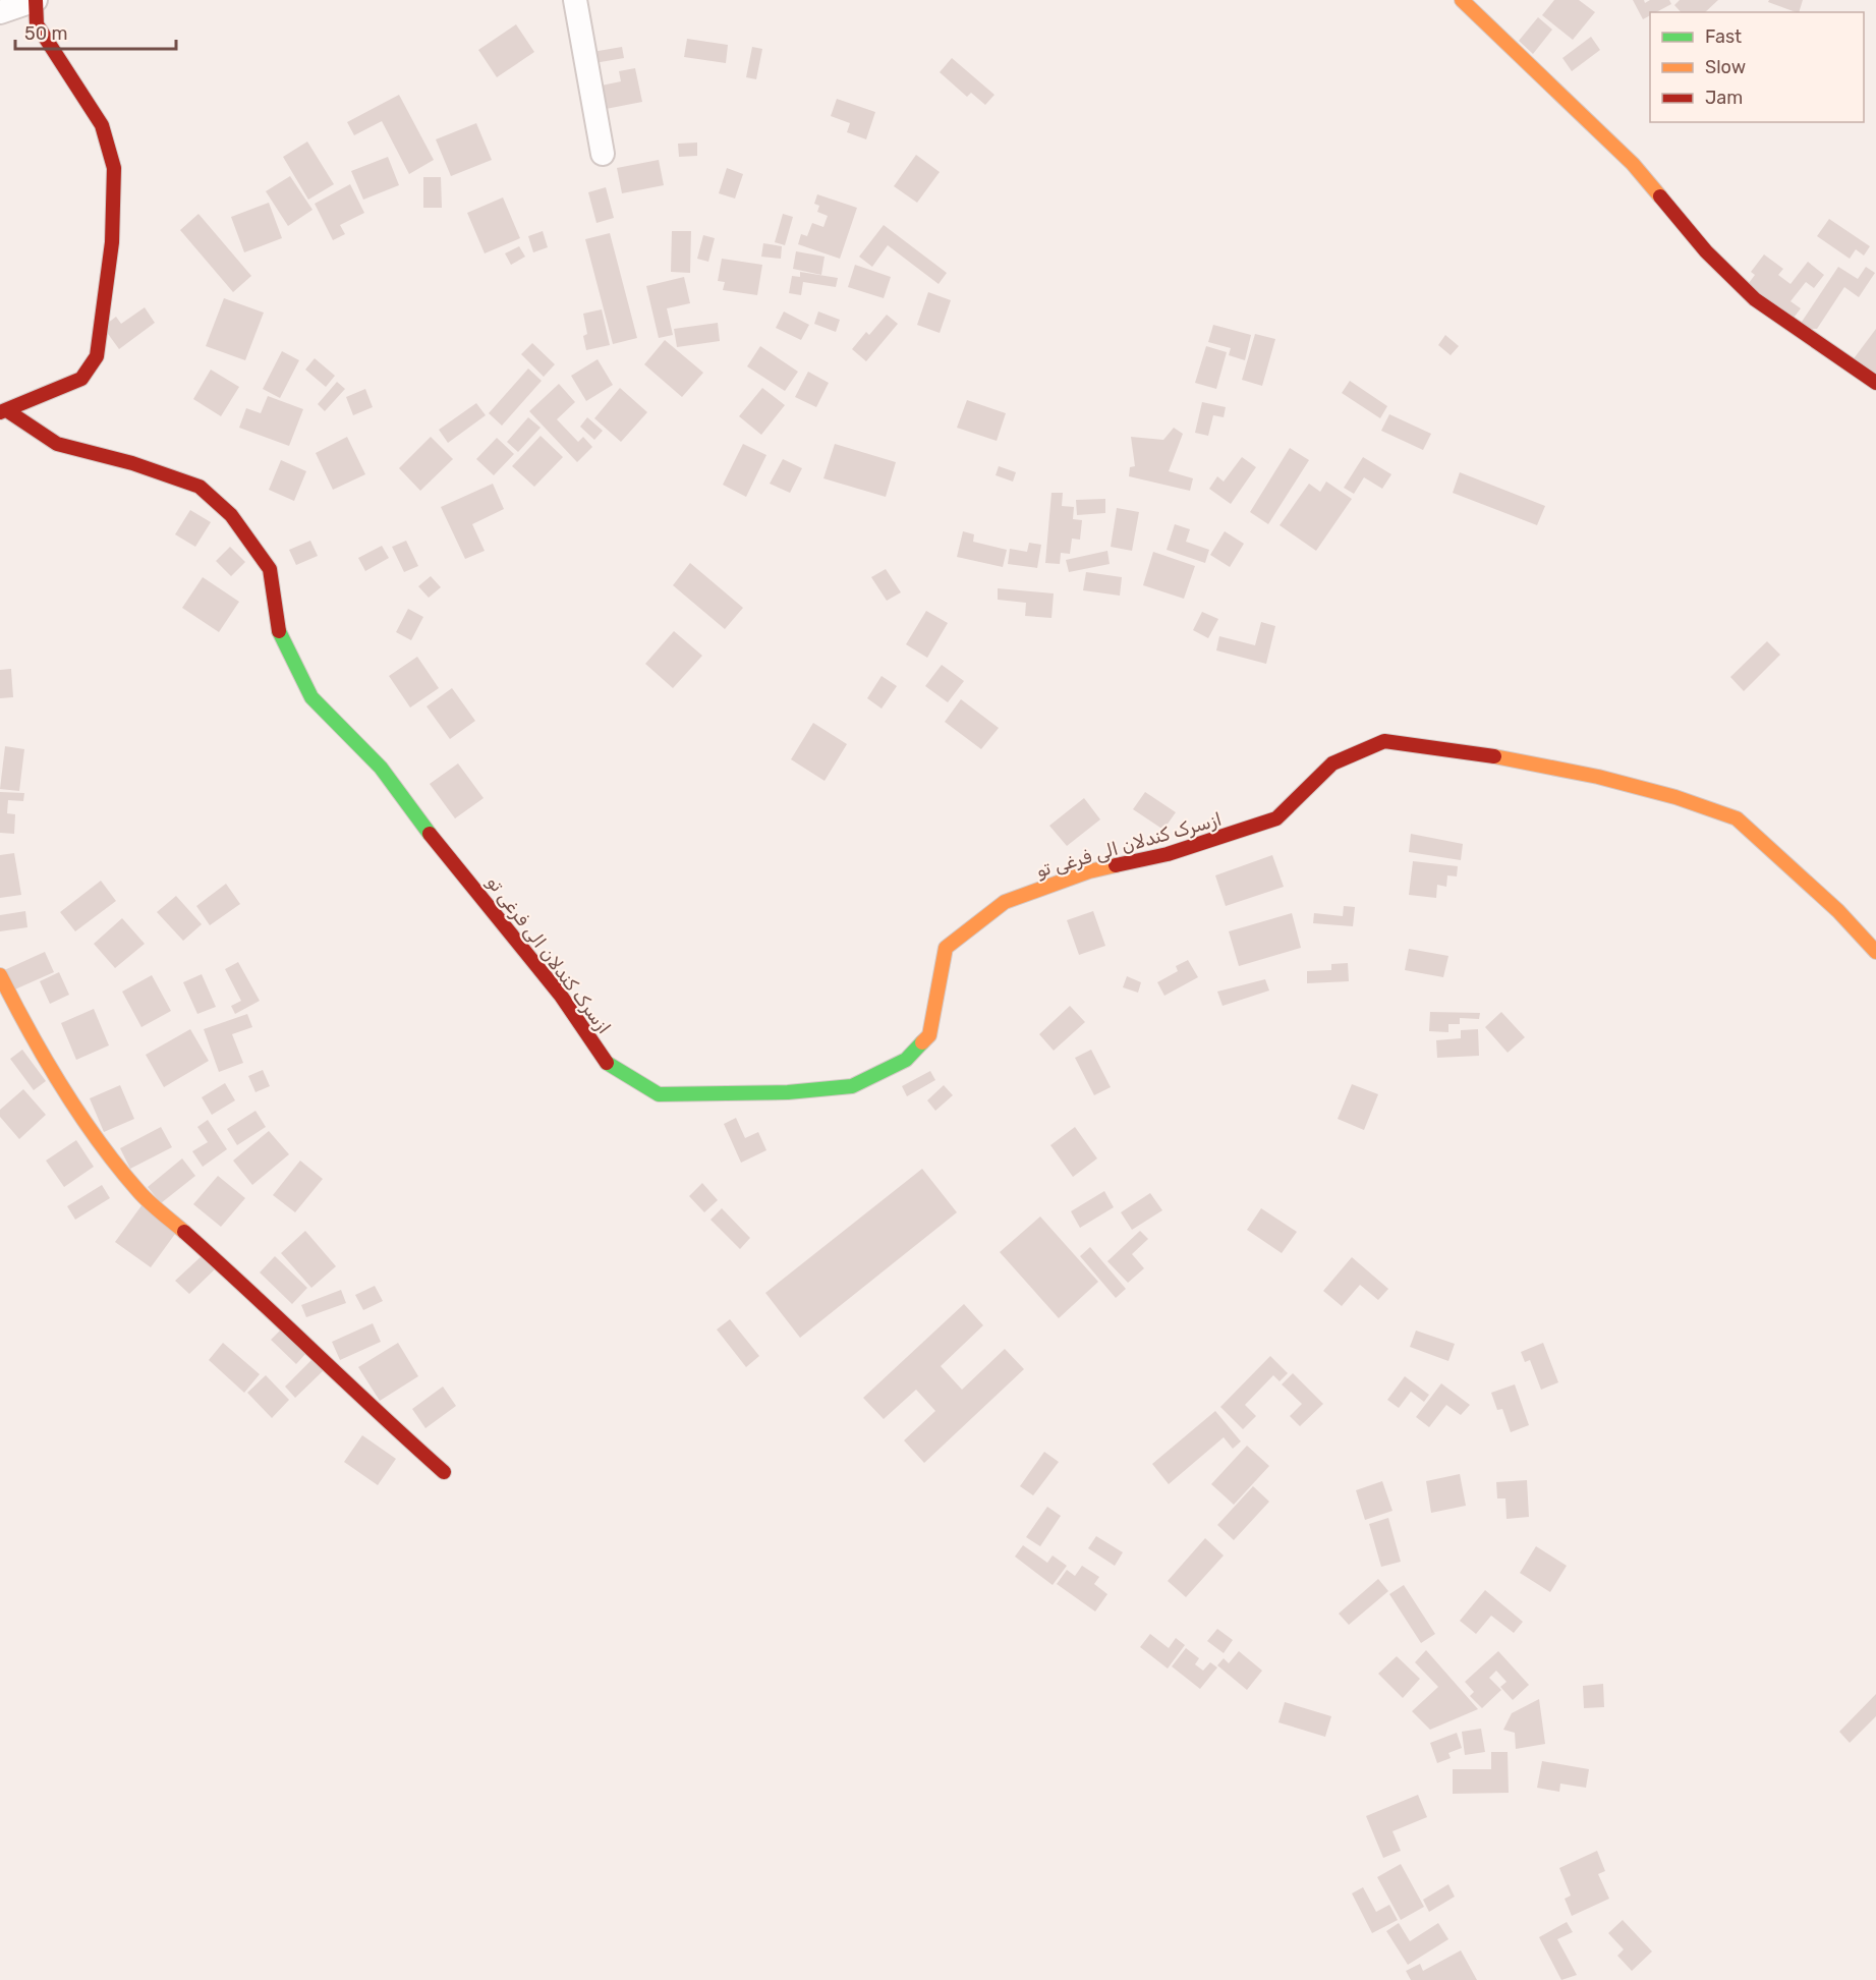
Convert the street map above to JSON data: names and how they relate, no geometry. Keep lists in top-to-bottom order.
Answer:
{
  "streets": {
    "street": ["ازسرک کندلان الی فرغی تو"]
  },
  "legend": ["Fast", "Slow", "Jam"],
  "scale_bar": "50 m"
}
